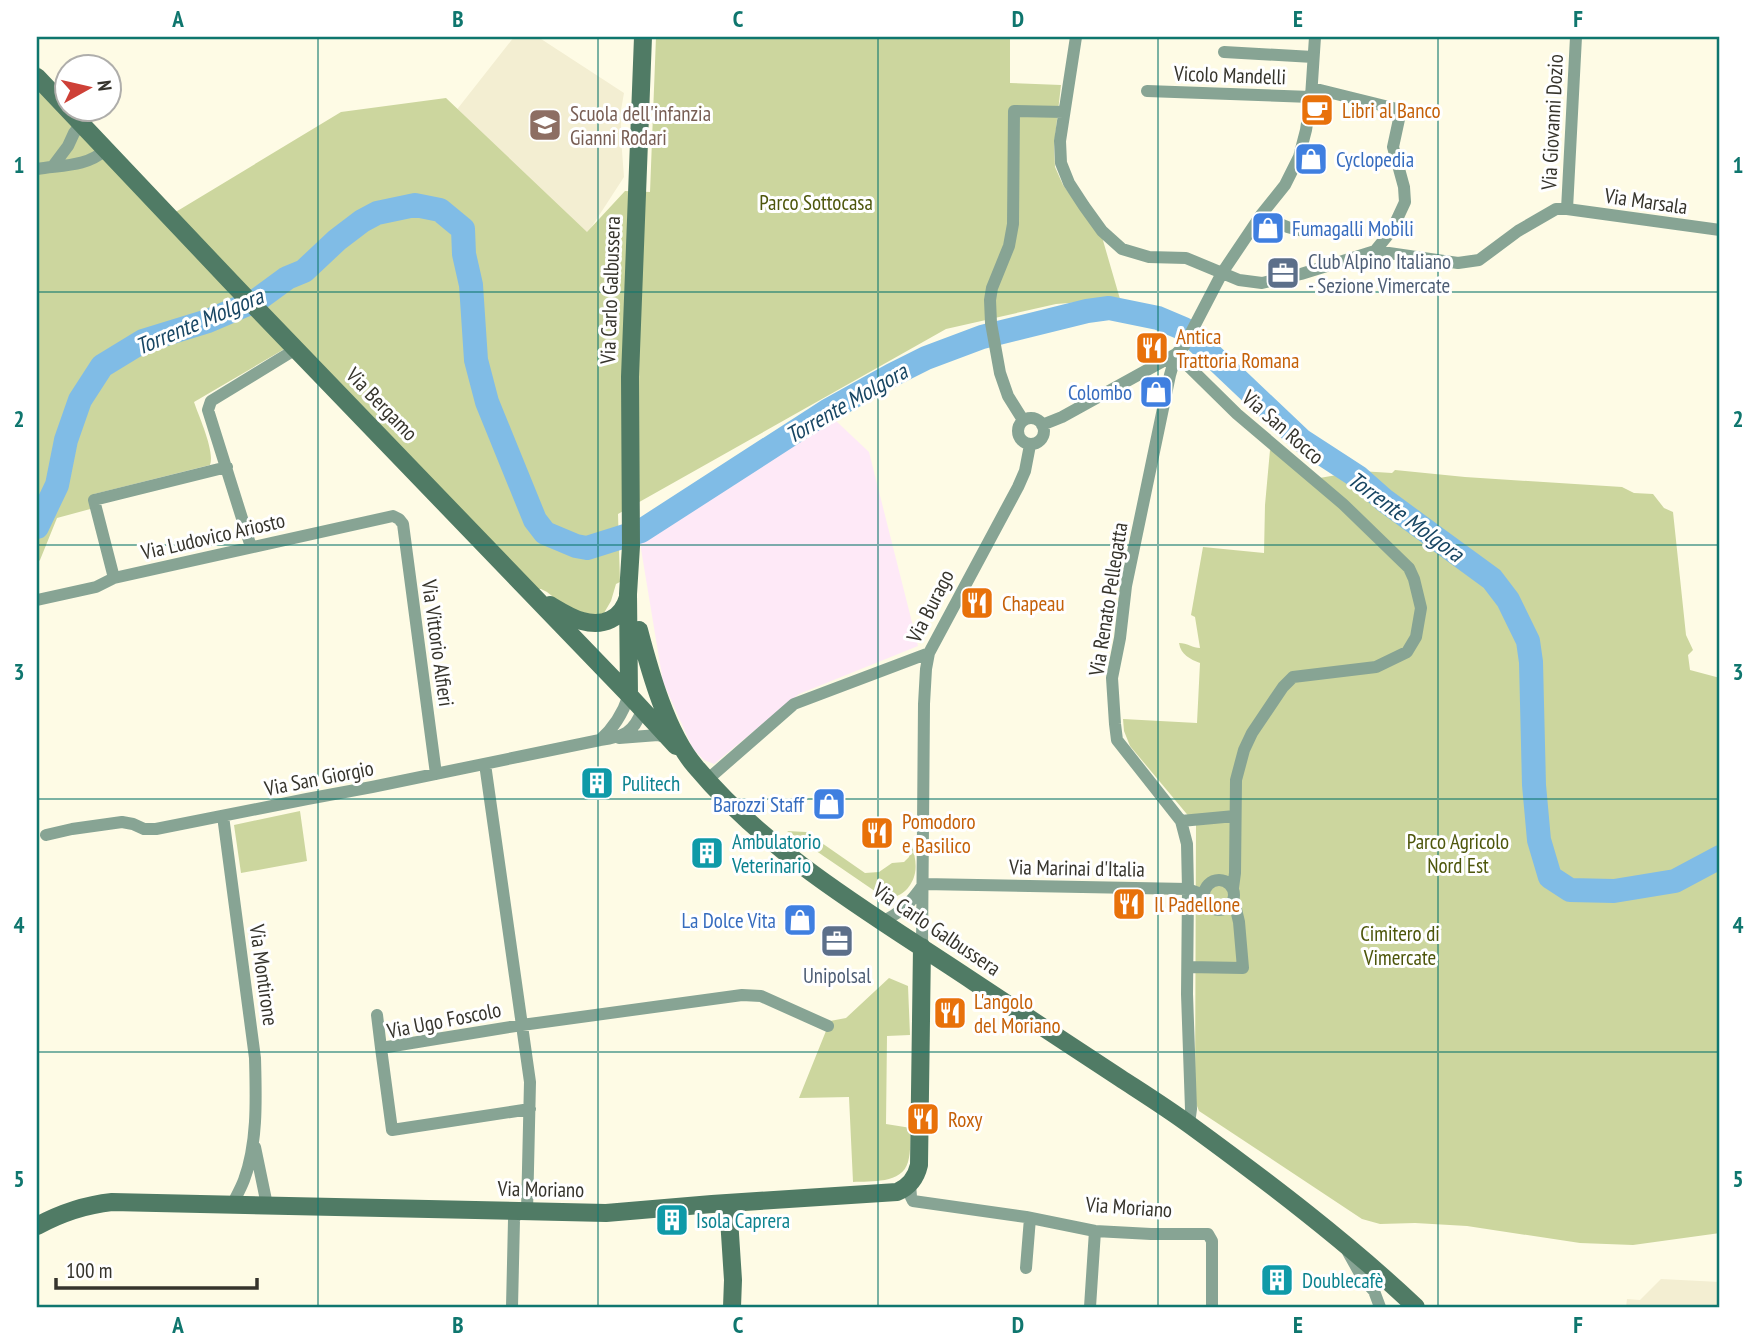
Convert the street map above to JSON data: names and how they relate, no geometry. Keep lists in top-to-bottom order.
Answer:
{
  "streets": {
    "street": [
      "Vicolo Mandelli",
      "Via Giovanni Dozio",
      "Via Marsala",
      "Via Carlo Galbussera",
      "Via Bergamo",
      "Via San Rocco",
      "Via Ludovico Ariosto",
      "Via Renato Pellegatta",
      "Via Burago",
      "Via Vittorio Alfieri",
      "Via San Giorgio",
      "Via Marinai d'Italia",
      "Via Montirone",
      "Via Ugo Foscolo",
      "Via Moriano"
    ]
  },
  "crossings": [
    ["Via Giovanni Dozio", "Via Marsala"],
    ["Via Carlo Galbussera", "Via Bergamo"],
    ["Via Carlo Galbussera", "Via Renato Pellegatta"],
    ["Via Carlo Galbussera", "Via Burago"],
    ["Via Bergamo", "Via San Giorgio"],
    ["Via San Rocco", "Via Renato Pellegatta"],
    ["Via San Rocco", "Via Marinai d'Italia"],
    ["Via Ludovico Ariosto", "Via Vittorio Alfieri"],
    ["Via Renato Pellegatta", "Via Marinai d'Italia"],
    ["Via Burago", "Via Marinai d'Italia"],
    ["Via Burago", "Via Moriano"],
    ["Via Vittorio Alfieri", "Via San Giorgio"],
    ["Via San Giorgio", "Via Montirone"],
    ["Via San Giorgio", "Via Ugo Foscolo"],
    ["Via Ugo Foscolo", "Via Moriano"]
  ],
  "water": ["Torrente Molgora"],
  "parks": ["Parco Sottocasa", "Parco Agricolo Nord Est", "Cimitero di Vimercate"],
  "places": {
    "cafe": ["Libri al Banco"],
    "school or university": ["Scuola dell'infanzia Gianni Rodari"],
    "shop": [
      "Cyclopedia",
      "Fumagalli Mobili",
      "Colombo",
      "Barozzi Staff",
      "La Dolce Vita"
    ],
    "office": ["Club Alpino Italiano - Sezione Vimercate", "Unipolsal"],
    "restaurant": [
      "Antica Trattoria Romana",
      "Chapeau",
      "Pomodoro e Basilico",
      "Il Padellone",
      "L'angolo del Moriano",
      "Roxy"
    ],
    "building": [
      "Pulitech",
      "Ambulatorio Veterinario",
      "Isola Caprera",
      "Doublecafè"
    ]
  },
  "scale_bar": "100 m",
  "north": "right",
  "grid": {
    "columns": [
      "A",
      "B",
      "C",
      "D",
      "E",
      "F"
    ],
    "rows": [
      "1",
      "2",
      "3",
      "4",
      "5"
    ]
  }
}
